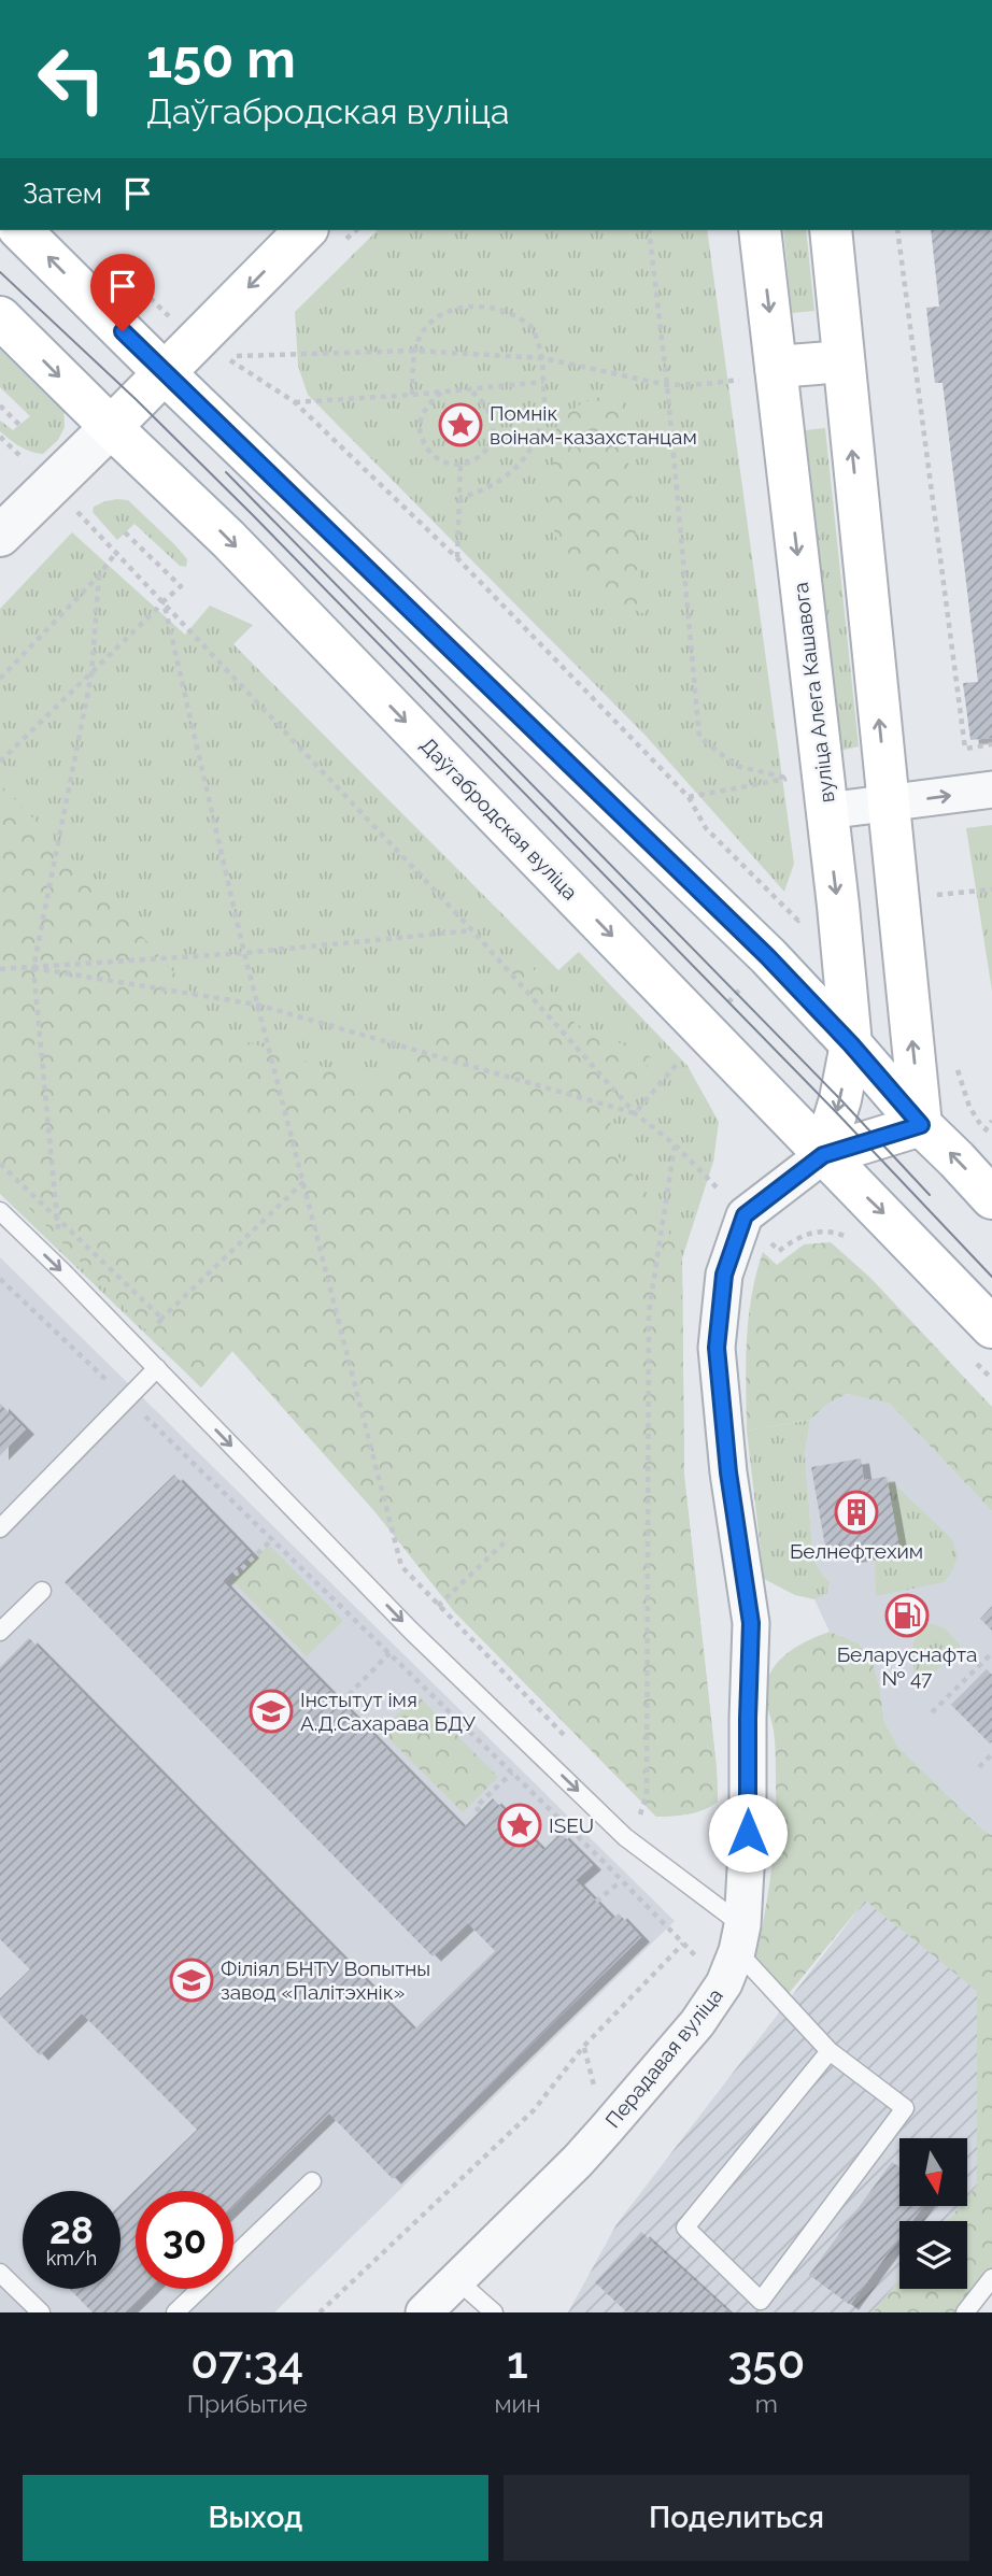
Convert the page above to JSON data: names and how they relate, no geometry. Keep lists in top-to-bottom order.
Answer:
{
  "streets": {
    "main road": ["вуліца Алега Кашавога", "Даўгабродская вуліца"],
    "street": ["Перадавая вуліца"]
  },
  "crossings": [
    ["вуліца Алега Кашавога", "Даўгабродская вуліца"]
  ],
  "places": {
    "place": ["Помнік воінам-казахстанцам", "ISEU"],
    "building": ["Белнефтехим"],
    "fuel station": ["Беларуснафта № 47"],
    "school or university": ["Інстытут імя А.Д.Сахарава БДУ", "Філіял БНТУ Вопытны завод «Палітэхнік»"]
  },
  "north": "bottom",
  "page": {
    "turn": ["150 m", "Даўгабродская вуліца"],
    "then": "Затем",
    "speed": "28 km/h",
    "limit": "30",
    "eta": [
      "07:34",
      "Прибытие",
      "1",
      "мин",
      "350",
      "m"
    ],
    "buttons": ["Выход", "Поделиться"]
  }
}
